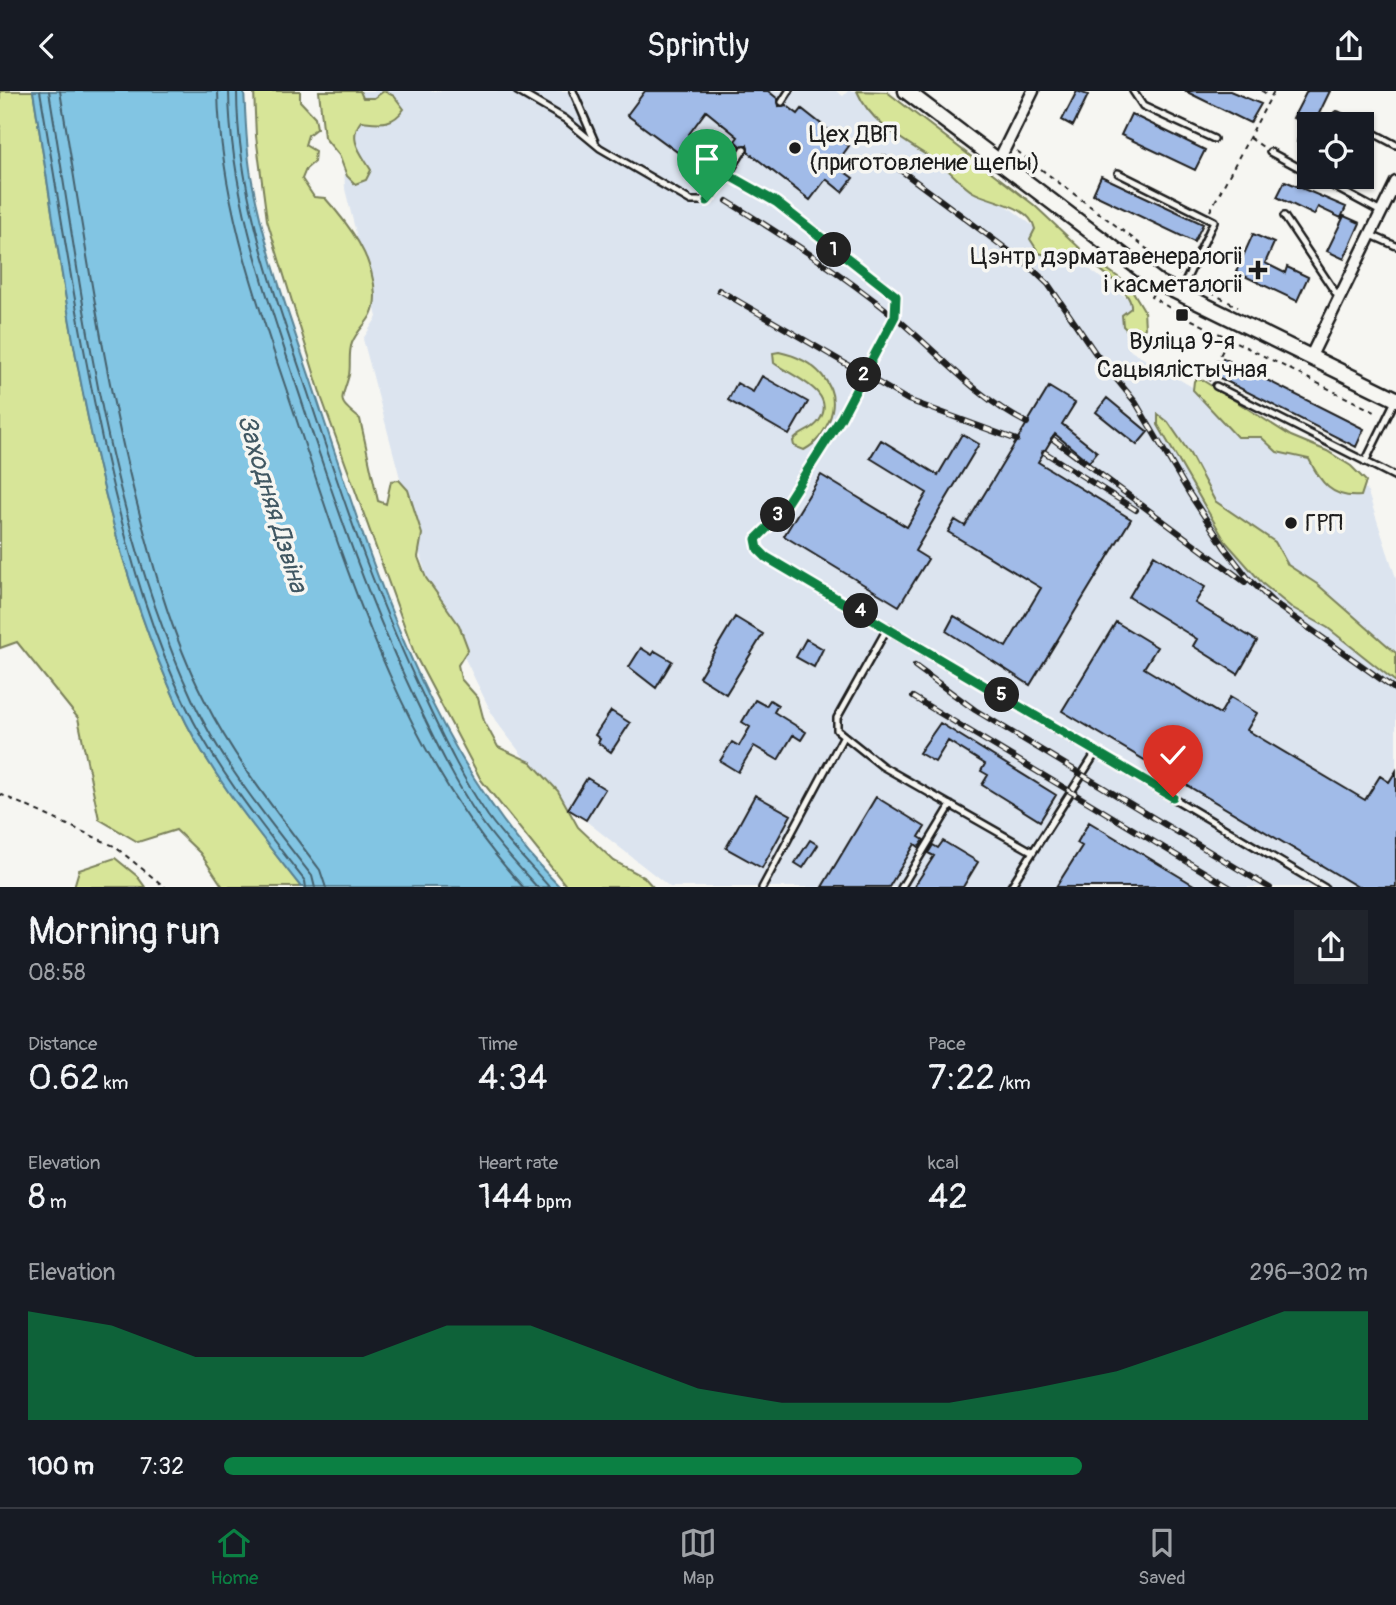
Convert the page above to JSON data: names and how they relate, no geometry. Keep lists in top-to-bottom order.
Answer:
{
  "water": ["Заходняя Дзвіна"],
  "places": {
    "other": ["Цех ДВП (приготовление щепы)", "ГРП"],
    "health": ["Цэнтр дэрматавенералогіі і касметалогіі"],
    "transit": ["Вуліца 9-я Сацыялістычная"]
  },
  "page": {
    "header": "Sprintly",
    "pins": [
      "1",
      "2",
      "3",
      "4",
      "5"
    ],
    "heading": ["Morning run", "08:58"],
    "stats": [
      ["Distance", "0.62 km"],
      ["Time", "4:34"],
      ["Pace", "7:22 /km"],
      ["Elevation", "8 m"],
      ["Heart rate", "144 bpm"],
      ["kcal", "42"]
    ],
    "chart": ["Elevation", "296–302 m"],
    "list": [
      {
        "name": "100 m",
        "note": "7:32"
      }
    ],
    "tabs": ["Home", "Map", "Saved"]
  }
}
